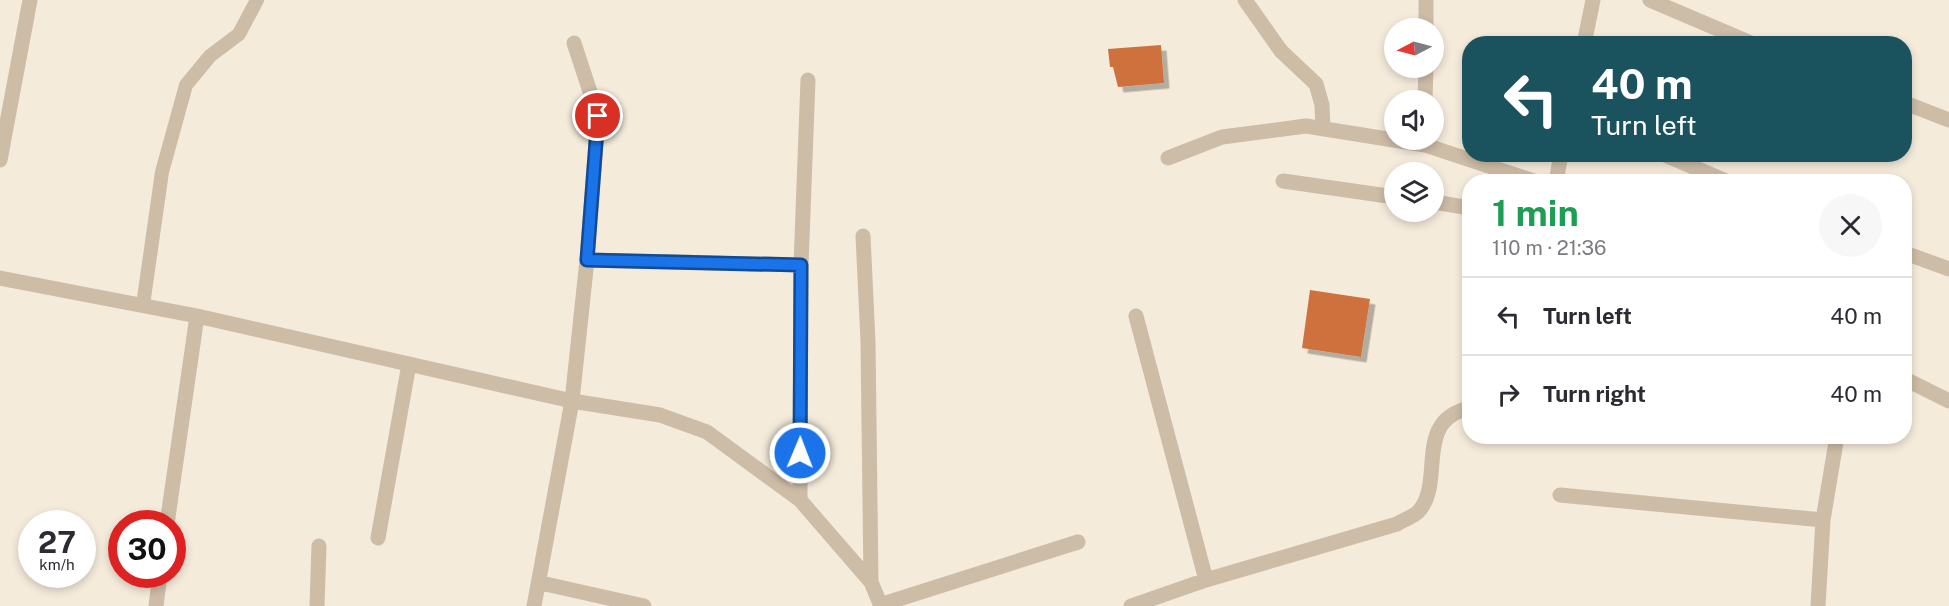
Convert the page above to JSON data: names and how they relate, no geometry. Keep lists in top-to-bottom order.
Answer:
{
  "north": "left",
  "page": {
    "turn": ["40 m", "Turn left"],
    "heading": ["1 min", "110 m · 21:36"],
    "list": [
      {
        "name": "Turn left",
        "value": "40 m"
      },
      {
        "name": "Turn right",
        "value": "40 m"
      }
    ],
    "speed": "27 km/h",
    "limit": "30"
  }
}
